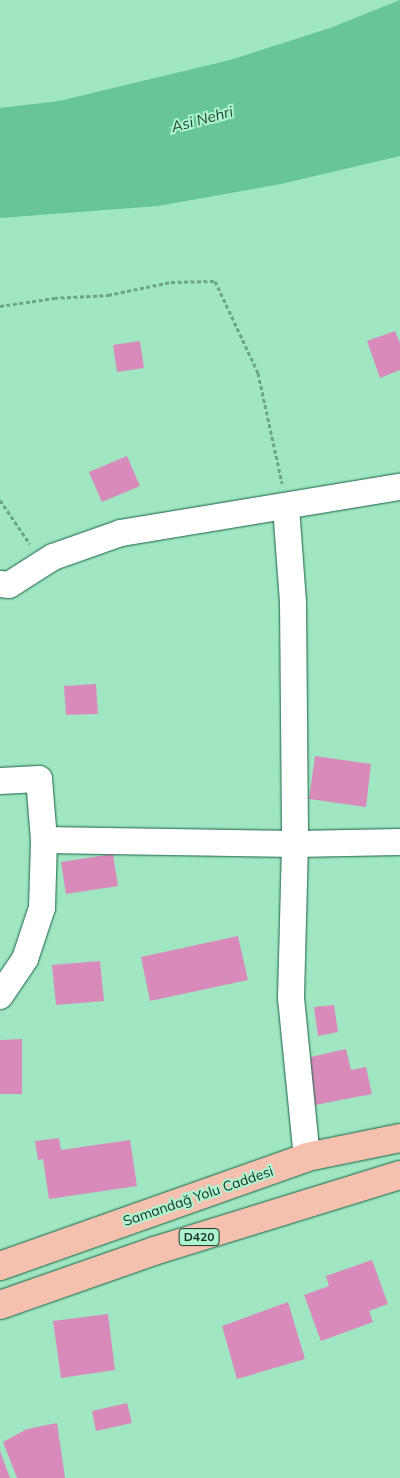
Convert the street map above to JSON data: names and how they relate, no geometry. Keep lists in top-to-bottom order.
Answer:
{
  "streets": {
    "highway": ["Samandağ Yolu Caddesi", "D420"]
  },
  "water": ["Asi Nehri"]
}
